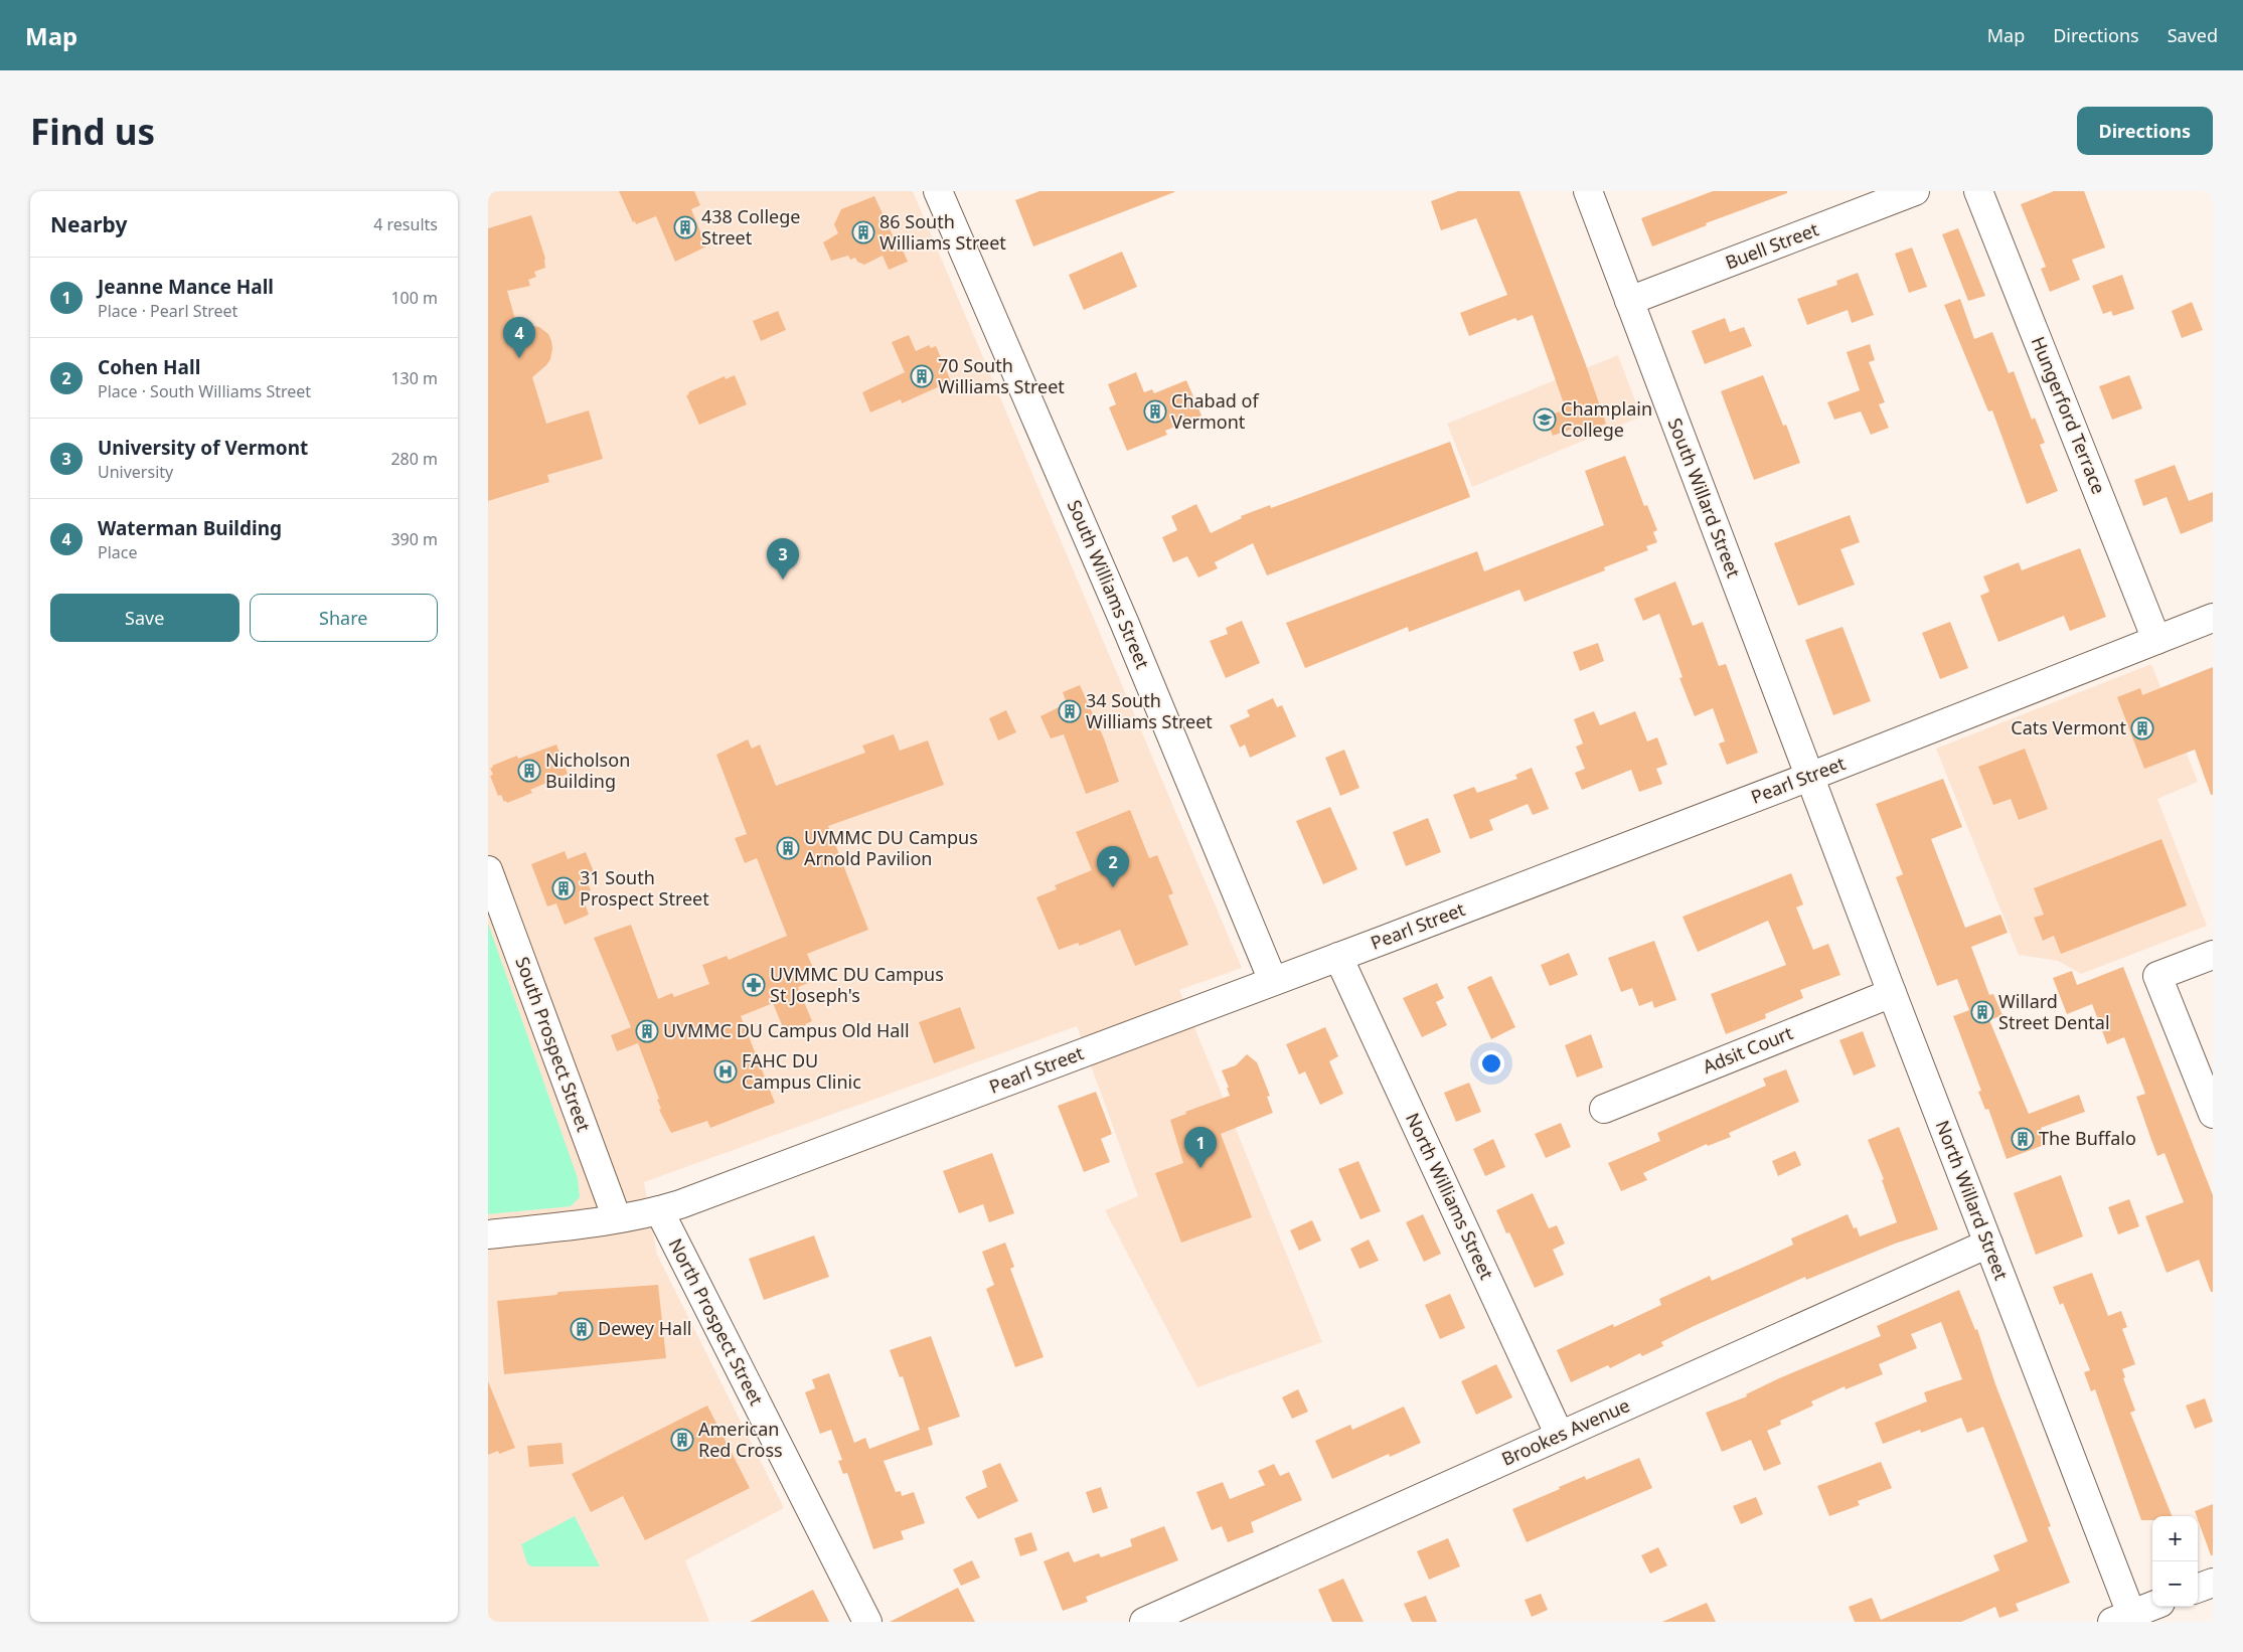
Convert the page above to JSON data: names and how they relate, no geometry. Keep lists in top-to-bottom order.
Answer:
{
  "streets": {
    "street": [
      "Buell Street",
      "Hungerford Terrace",
      "South Willard Street",
      "South Williams Street",
      "Pearl Street",
      "South Prospect Street",
      "Adsit Court",
      "North Williams Street",
      "North Willard Street",
      "North Prospect Street",
      "Brookes Avenue"
    ]
  },
  "crossings": [
    ["Buell Street", "South Willard Street"],
    ["Hungerford Terrace", "Pearl Street"],
    ["South Willard Street", "Pearl Street"],
    ["South Willard Street", "North Willard Street"],
    ["South Williams Street", "Pearl Street"],
    ["Pearl Street", "South Prospect Street"],
    ["Pearl Street", "North Williams Street"],
    ["Pearl Street", "North Willard Street"],
    ["Pearl Street", "North Prospect Street"],
    ["Adsit Court", "North Willard Street"],
    ["North Williams Street", "Brookes Avenue"],
    ["North Willard Street", "Brookes Avenue"]
  ],
  "places": {
    "building": [
      "438 College Street",
      "86 South Williams Street",
      "70 South Williams Street",
      "Chabad of Vermont",
      "34 South Williams Street",
      "Cats Vermont",
      "Nicholson Building",
      "UVMMC DU Campus Arnold Pavilion",
      "31 South Prospect Street",
      "Willard Street Dental",
      "UVMMC DU Campus Old Hall",
      "The Buffalo",
      "Dewey Hall",
      "American Red Cross"
    ],
    "school or university": ["Champlain College"],
    "pharmacy": ["UVMMC DU Campus St Joseph's"],
    "hospital": ["FAHC DU Campus Clinic"]
  },
  "page": {
    "header": "Map",
    "nav": ["Map", "Directions", "Saved"],
    "buttons": [
      "Directions",
      ["Save", "Share"]
    ],
    "title": "Find us",
    "heading": ["Nearby", "4 results"],
    "list": [
      {
        "mark": "1",
        "name": "Jeanne Mance Hall",
        "note": "Place · Pearl Street",
        "value": "100 m"
      },
      {
        "mark": "2",
        "name": "Cohen Hall",
        "note": "Place · South Williams Street",
        "value": "130 m"
      },
      {
        "mark": "3",
        "name": "University of Vermont",
        "note": "University",
        "value": "280 m"
      },
      {
        "mark": "4",
        "name": "Waterman Building",
        "note": "Place",
        "value": "390 m"
      }
    ],
    "pins": [
      "4",
      "3",
      "2",
      "1"
    ],
    "map_buttons": ["+", "−"]
  }
}
